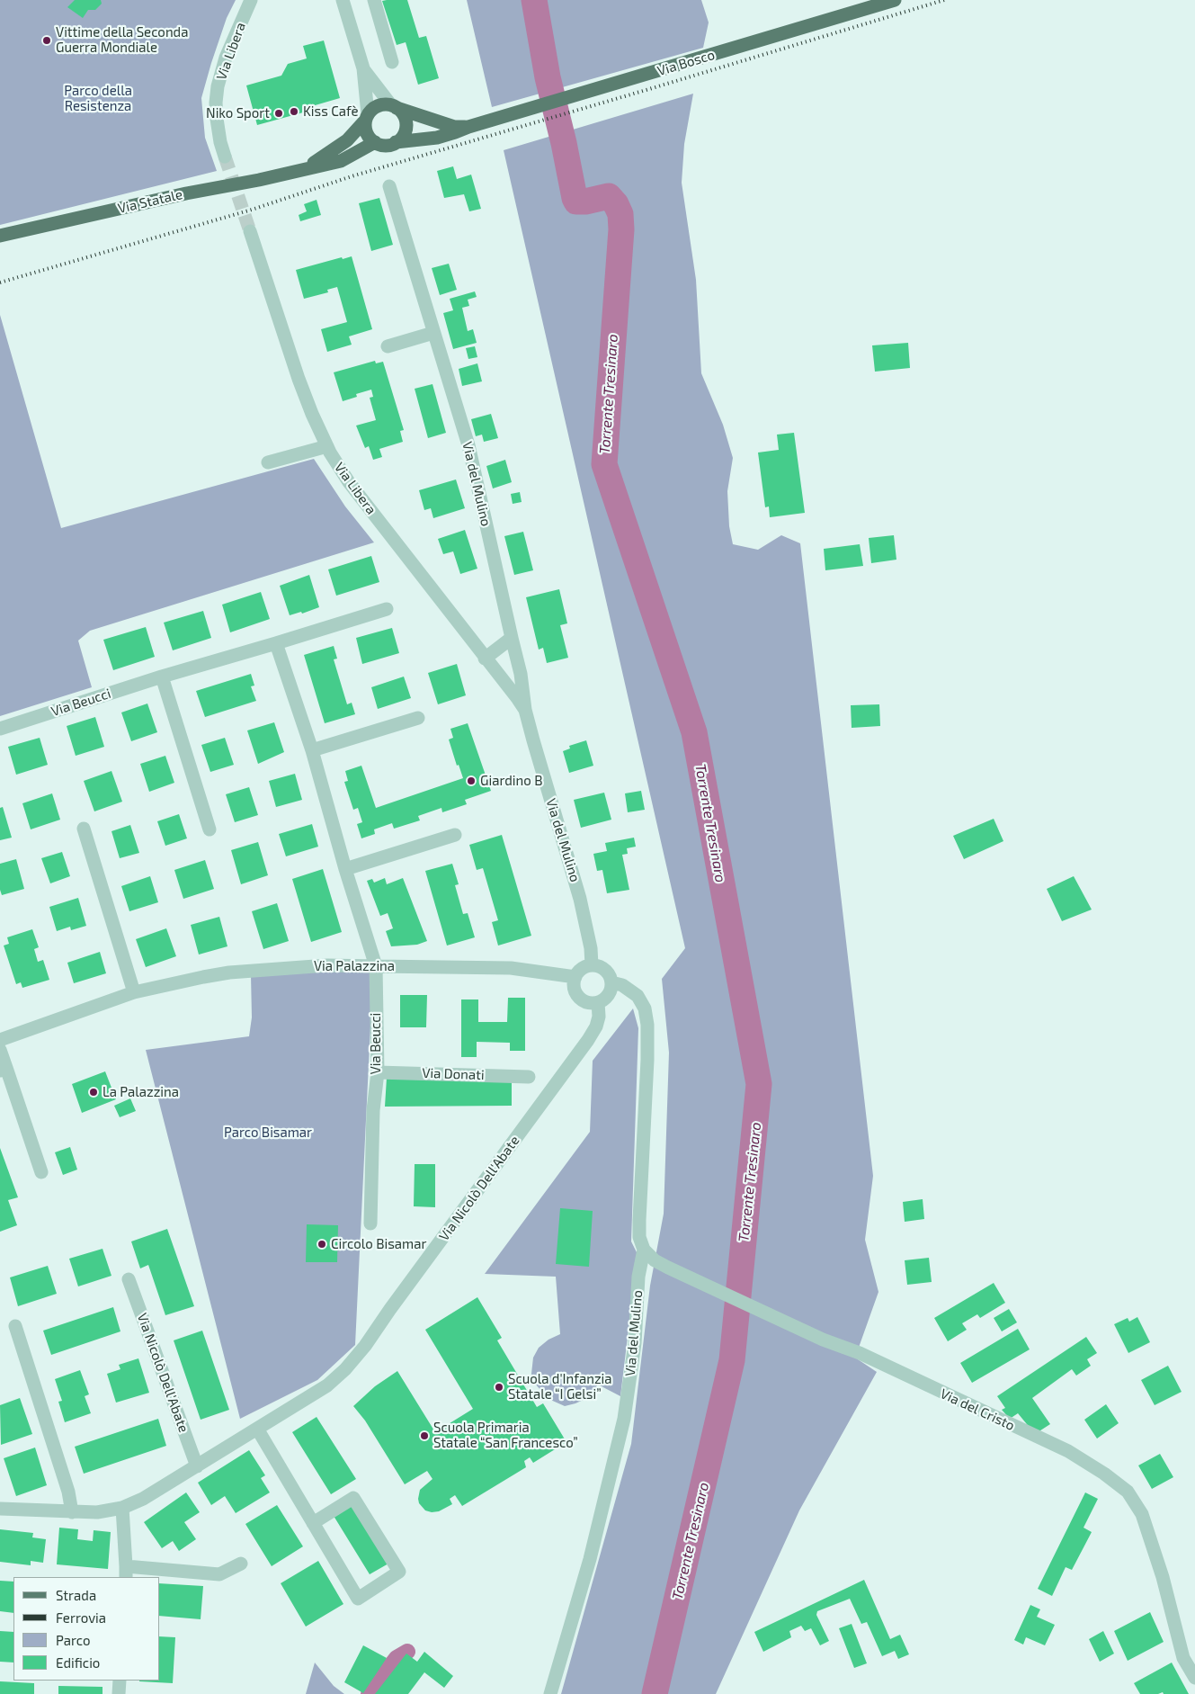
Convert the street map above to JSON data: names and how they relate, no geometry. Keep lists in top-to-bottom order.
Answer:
{
  "streets": {
    "main road": ["Via Bosco", "Via Statale"],
    "street": [
      "Via Libera",
      "Via del Mulino",
      "Via Beucci",
      "Via Palazzina",
      "Via Donati",
      "Via Nicolò Dell'Abate",
      "Via del Cristo"
    ]
  },
  "crossings": [
    ["Via Libera", "Via del Mulino"],
    ["Via Bosco", "Via Statale"],
    ["Via del Mulino", "Via Palazzina"],
    ["Via del Mulino", "Via Nicolò Dell'Abate"],
    ["Via del Mulino", "Via del Cristo"],
    ["Via Beucci", "Via Palazzina"],
    ["Via Beucci", "Via Donati"],
    ["Via Palazzina", "Via Nicolò Dell'Abate"]
  ],
  "water": ["Torrente Tresinaro"],
  "parks": ["Parco della Resistenza", "Parco Bisamar"],
  "places": [
    "Vittime della Seconda Guerra Mondiale",
    "Kiss Cafè",
    "Niko Sport",
    "Giardino B",
    "La Palazzina",
    "Circolo Bisamar",
    "Scuola d'Infanzia Statale “I Gelsi”",
    "Scuola Primaria Statale “San Francesco”"
  ],
  "legend": [
    "Strada",
    "Ferrovia",
    "Parco",
    "Edificio"
  ]
}
